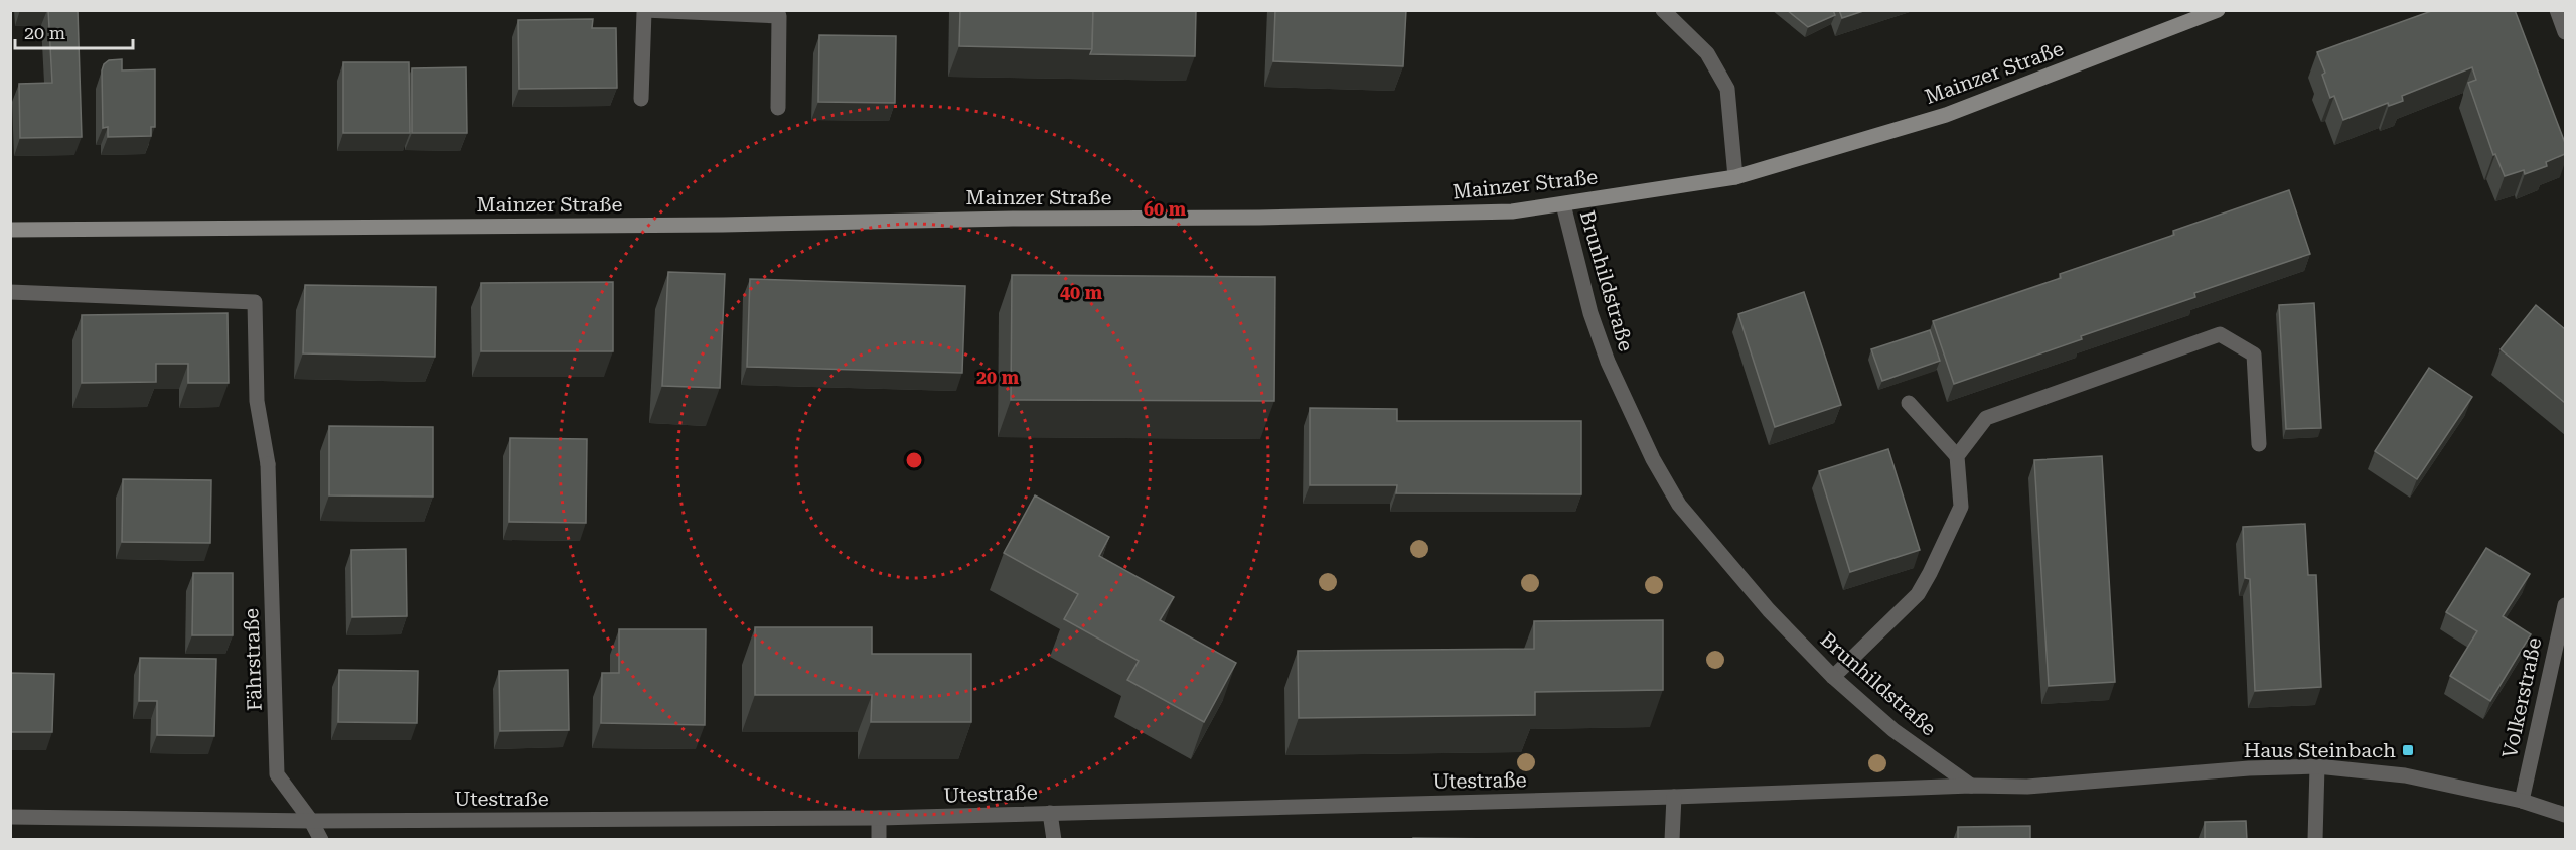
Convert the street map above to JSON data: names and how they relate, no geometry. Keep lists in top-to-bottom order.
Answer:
{
  "streets": {
    "street": [
      "Mainzer Straße",
      "Brunhildstraße",
      "Fährstraße",
      "Volkerstraße",
      "Utestraße"
    ]
  },
  "crossings": [
    ["Mainzer Straße", "Brunhildstraße"],
    ["Brunhildstraße", "Utestraße"],
    ["Fährstraße", "Utestraße"]
  ],
  "places": {
    "transit": ["Haus Steinbach"]
  },
  "scale_bar": "20 m",
  "rings": ["60 m", "40 m", "20 m"]
}
